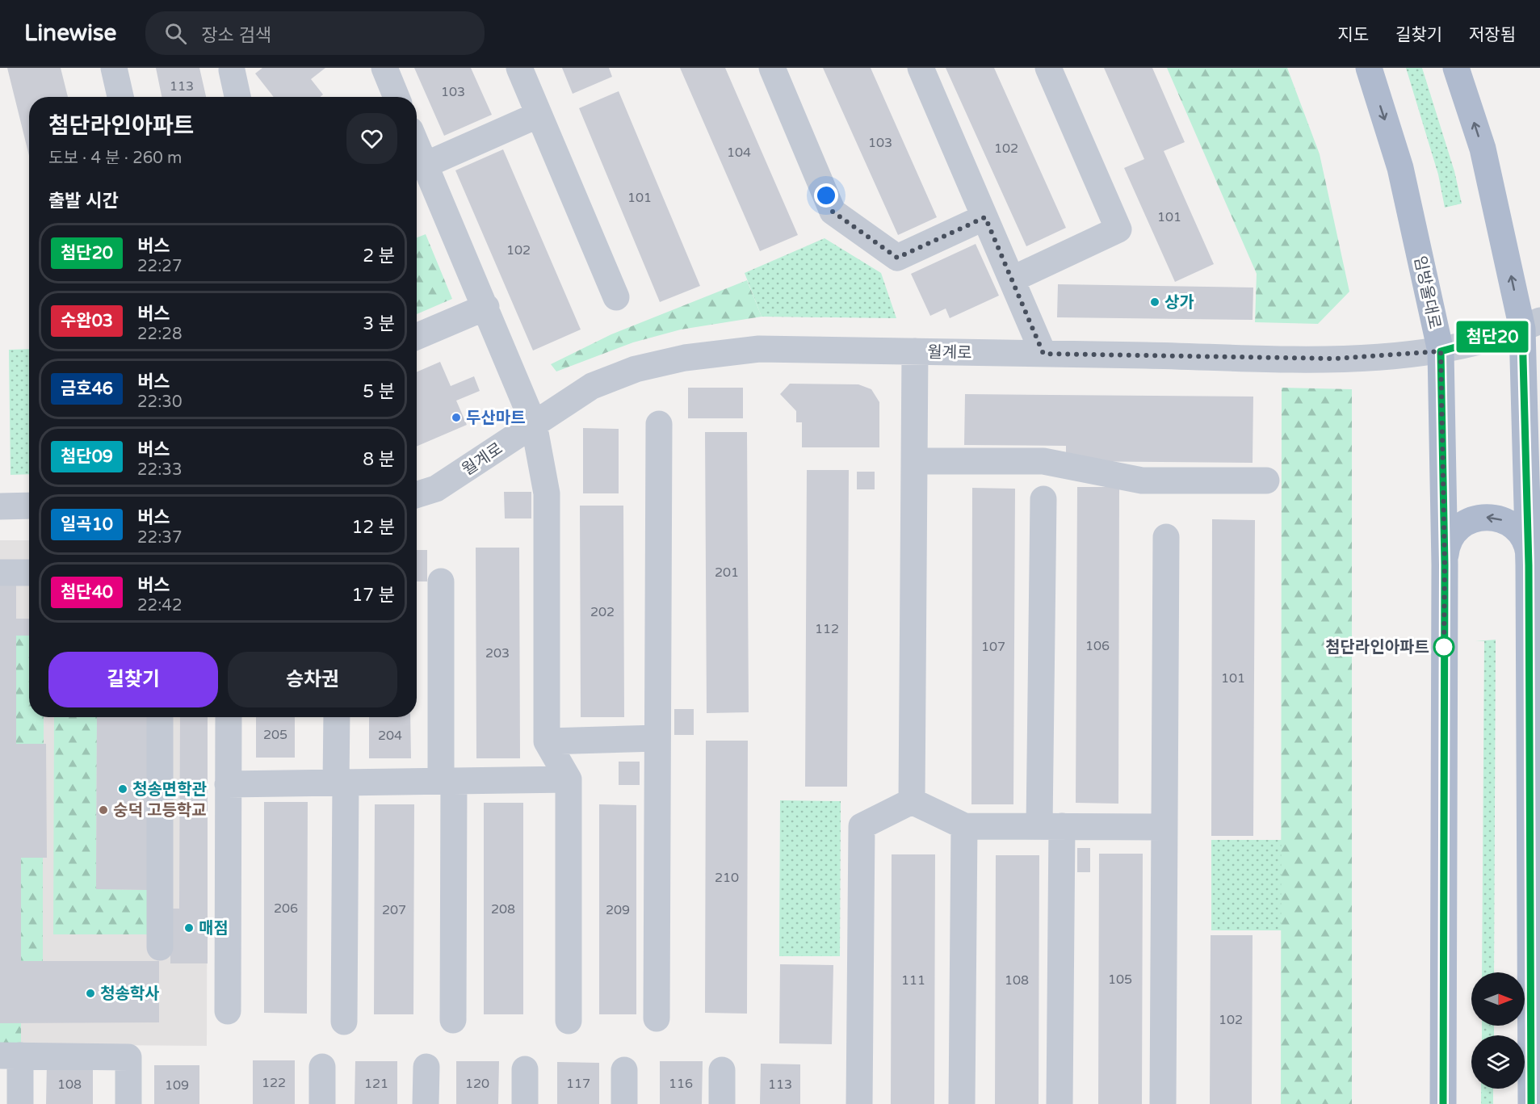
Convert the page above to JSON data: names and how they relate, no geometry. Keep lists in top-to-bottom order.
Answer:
{
  "streets": {
    "main road": ["임방울대로"],
    "street": ["월계로"]
  },
  "crossings": [
    ["임방울대로", "월계로"]
  ],
  "places": [
    "상가",
    "두산마트",
    "첨단라인아파트",
    "청송면학관",
    "숭덕 고등학교",
    "매점",
    "청송학사"
  ],
  "lines": ["bus line 첨단20"],
  "house_numbers": [
    "113",
    "103",
    "103",
    "102",
    "104",
    "101",
    "101",
    "102",
    "201",
    "202",
    "112",
    "106",
    "107",
    "203",
    "101",
    "205",
    "204",
    "210",
    "206",
    "208",
    "207",
    "209",
    "105",
    "111",
    "108",
    "102",
    "122",
    "121",
    "120",
    "117",
    "116",
    "108",
    "113",
    "109"
  ],
  "north": "right",
  "page": {
    "header": "Linewise",
    "search": "장소 검색",
    "nav": ["지도", "길찾기", "저장됨"],
    "on_map": "첨단20",
    "heading": [
      ["첨단라인아파트", "도보 · 4 분 · 260 m"],
      "출발 시간"
    ],
    "list": [
      {
        "mark": "첨단20",
        "name": "버스",
        "note": "22:27",
        "value": "2 분"
      },
      {
        "mark": "수완03",
        "name": "버스",
        "note": "22:28",
        "value": "3 분"
      },
      {
        "mark": "금호46",
        "name": "버스",
        "note": "22:30",
        "value": "5 분"
      },
      {
        "mark": "첨단09",
        "name": "버스",
        "note": "22:33",
        "value": "8 분"
      },
      {
        "mark": "일곡10",
        "name": "버스",
        "note": "22:37",
        "value": "12 분"
      },
      {
        "mark": "첨단40",
        "name": "버스",
        "note": "22:42",
        "value": "17 분"
      }
    ],
    "buttons": ["길찾기", "승차권"]
  }
}
